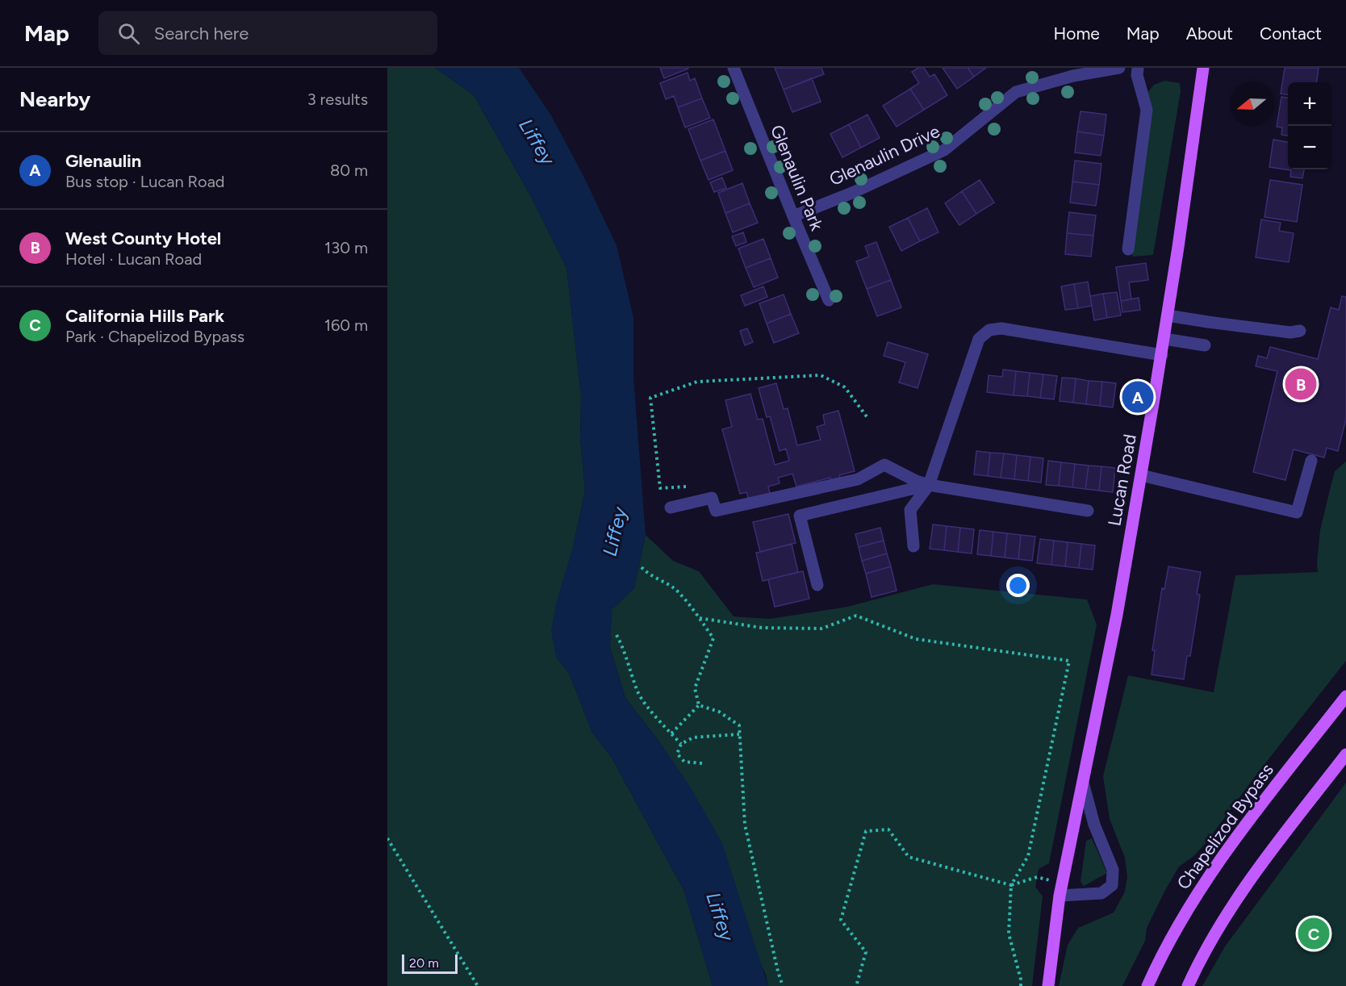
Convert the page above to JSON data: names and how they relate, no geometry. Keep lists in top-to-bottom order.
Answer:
{
  "streets": {
    "main road": ["Lucan Road", "Chapelizod Bypass"],
    "street": ["Glenaulin Drive", "Glenaulin Park"]
  },
  "crossings": [
    ["Glenaulin Drive", "Glenaulin Park"]
  ],
  "water": ["Liffey"],
  "scale_bar": "20 m",
  "north": "left",
  "page": {
    "header": "Map",
    "search": "Search here",
    "nav": [
      "Home",
      "Map",
      "About",
      "Contact"
    ],
    "heading": ["Nearby", "3 results"],
    "map_buttons": ["+", "−"],
    "list": [
      {
        "mark": "A",
        "name": "Glenaulin",
        "note": "Bus stop · Lucan Road",
        "value": "80 m"
      },
      {
        "mark": "B",
        "name": "West County Hotel",
        "note": "Hotel · Lucan Road",
        "value": "130 m"
      },
      {
        "mark": "C",
        "name": "California Hills Park",
        "note": "Park · Chapelizod Bypass",
        "value": "160 m"
      }
    ],
    "pins": ["B", "A", "C"],
    "scale": "20 m"
  }
}
